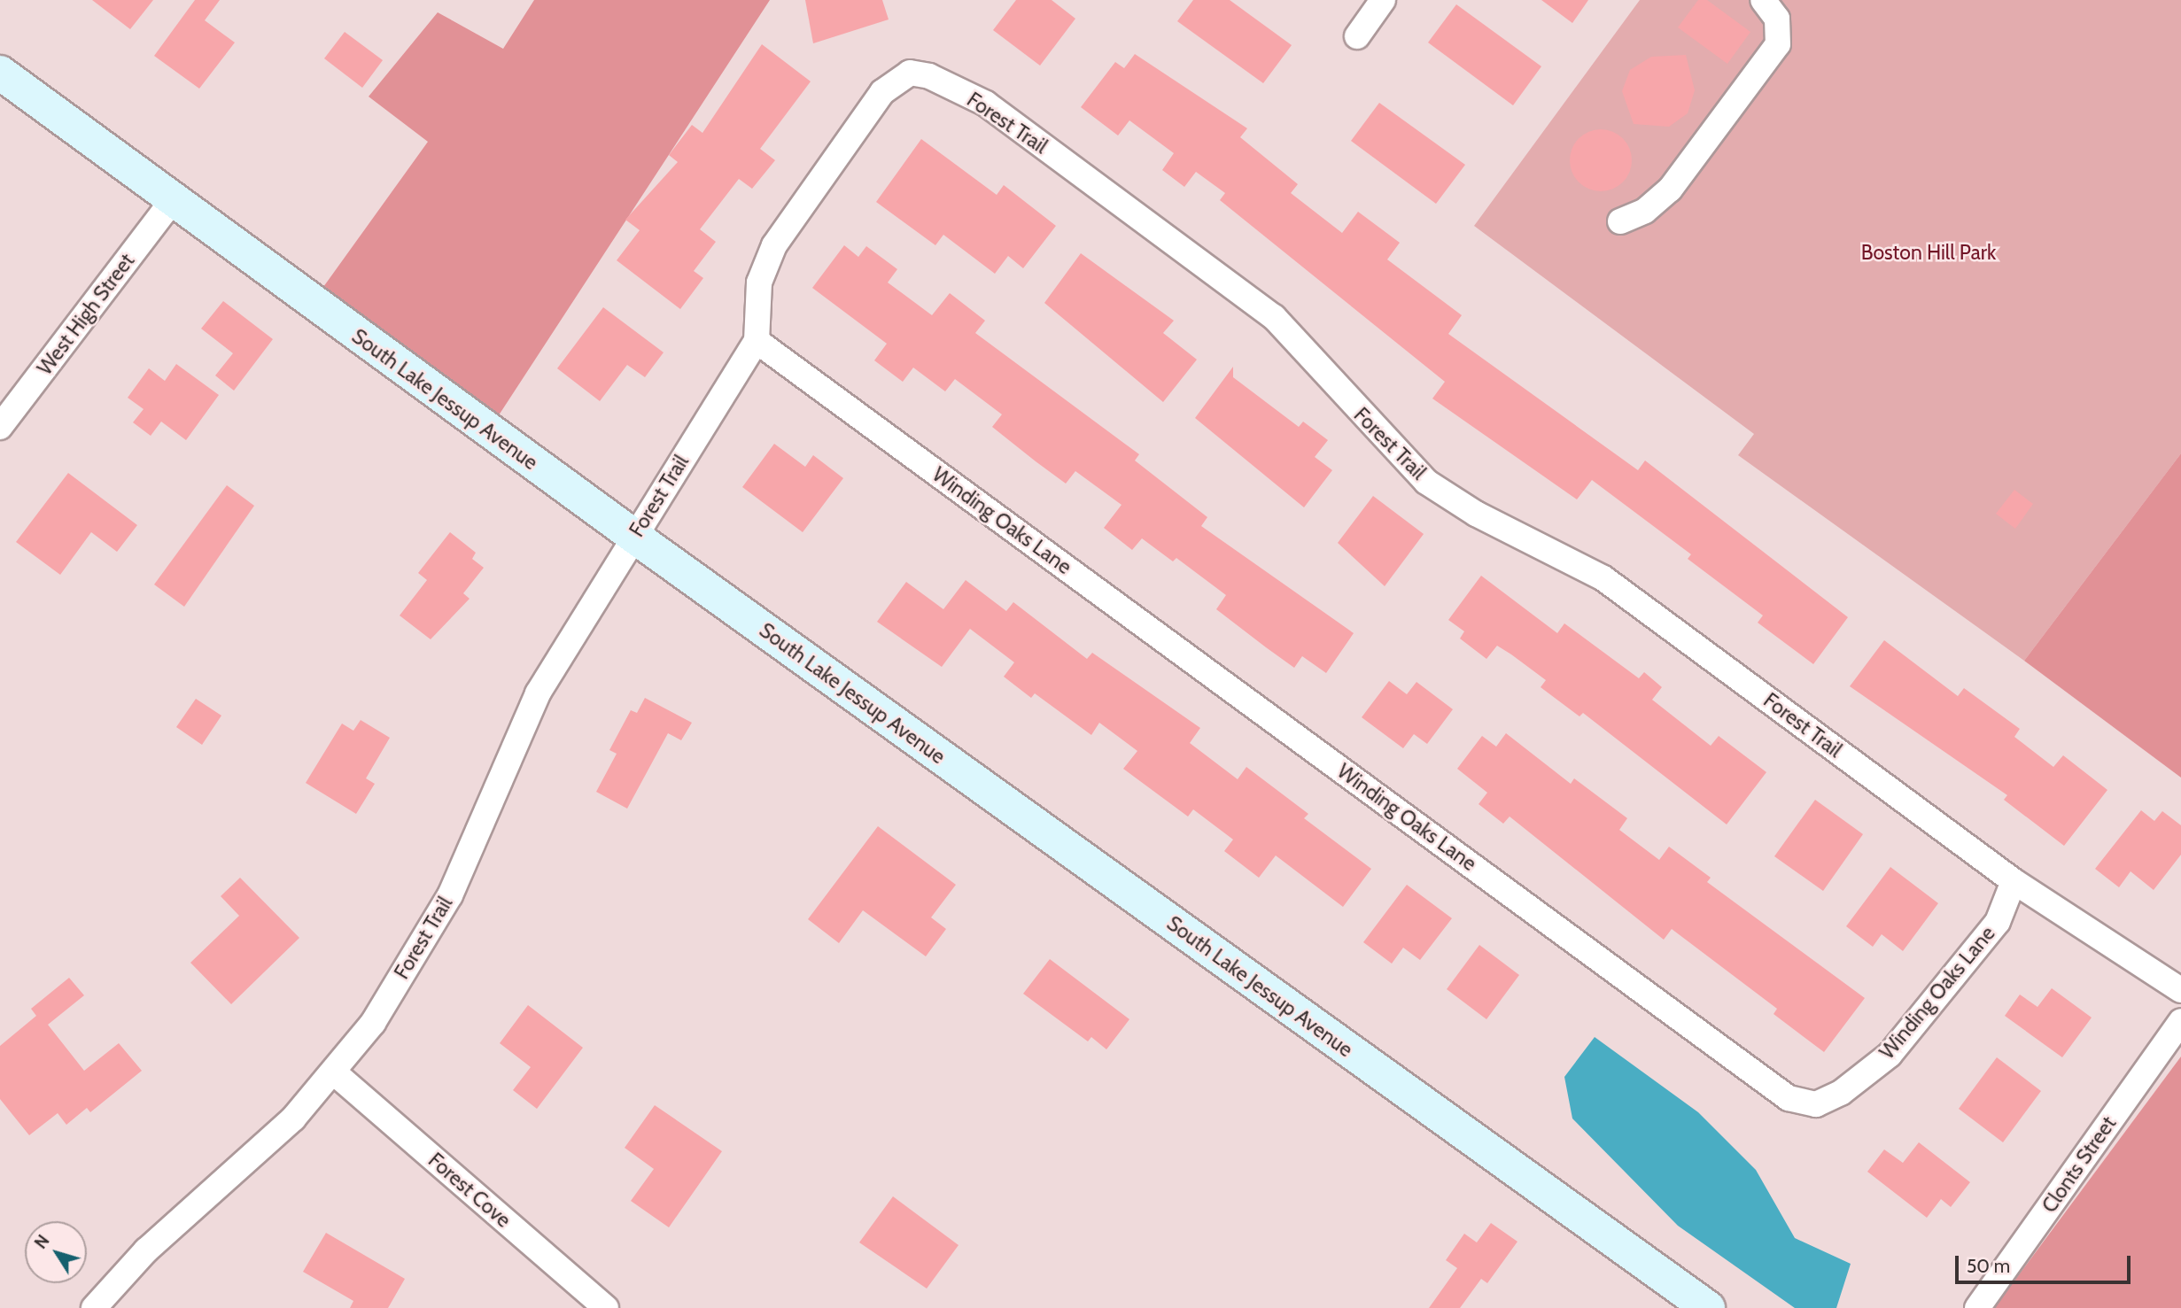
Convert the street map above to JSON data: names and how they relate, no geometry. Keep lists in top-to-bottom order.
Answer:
{
  "streets": {
    "street": [
      "Forest Trail",
      "West High Street",
      "South Lake Jessup Avenue",
      "Winding Oaks Lane",
      "Clonts Street",
      "Forest Cove"
    ]
  },
  "crossings": [
    ["Forest Trail", "South Lake Jessup Avenue"],
    ["Forest Trail", "Winding Oaks Lane"],
    ["Forest Trail", "Forest Cove"],
    ["West High Street", "South Lake Jessup Avenue"]
  ],
  "parks": ["Boston Hill Park"],
  "scale_bar": "50 m",
  "north": "top left"
}
